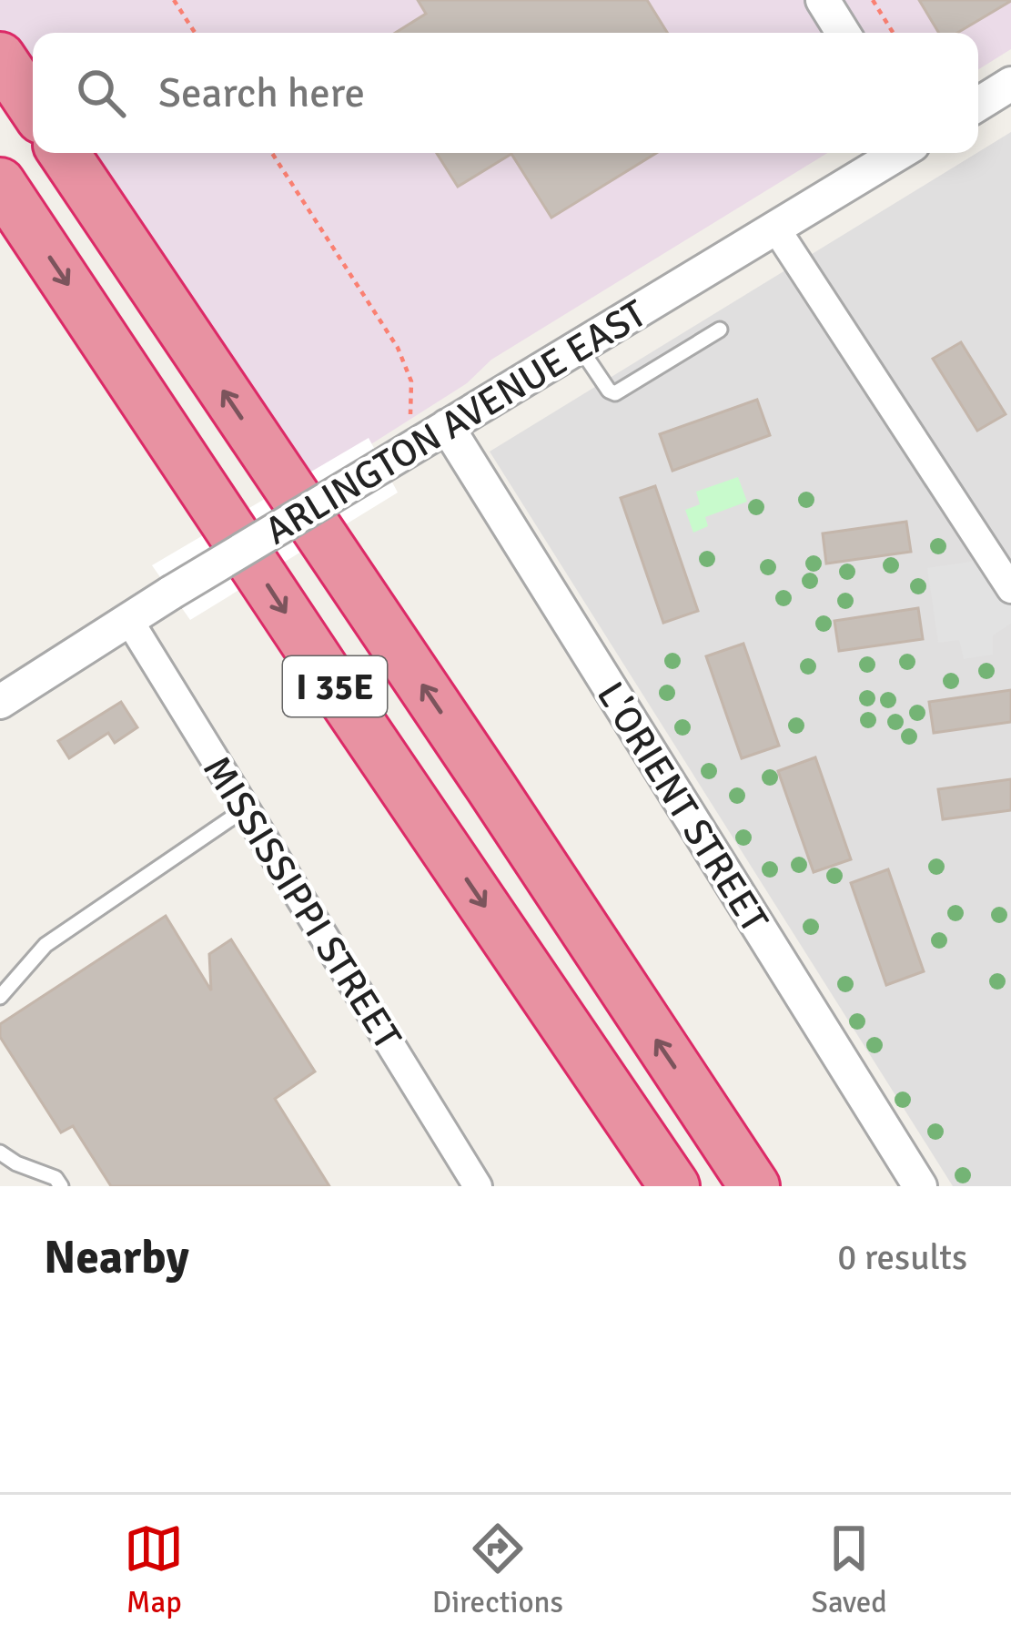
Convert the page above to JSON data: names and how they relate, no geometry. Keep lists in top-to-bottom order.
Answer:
{
  "streets": {
    "highway": ["I 35E"],
    "street": ["ARLINGTON AVENUE EAST", "L'ORIENT STREET", "MISSISSIPPI STREET"]
  },
  "crossings": [
    ["ARLINGTON AVENUE EAST", "L'ORIENT STREET"],
    ["ARLINGTON AVENUE EAST", "MISSISSIPPI STREET"]
  ],
  "page": {
    "search": "Search here",
    "heading": ["Nearby", "0 results"],
    "nav": ["Map", "Directions", "Saved"]
  }
}
